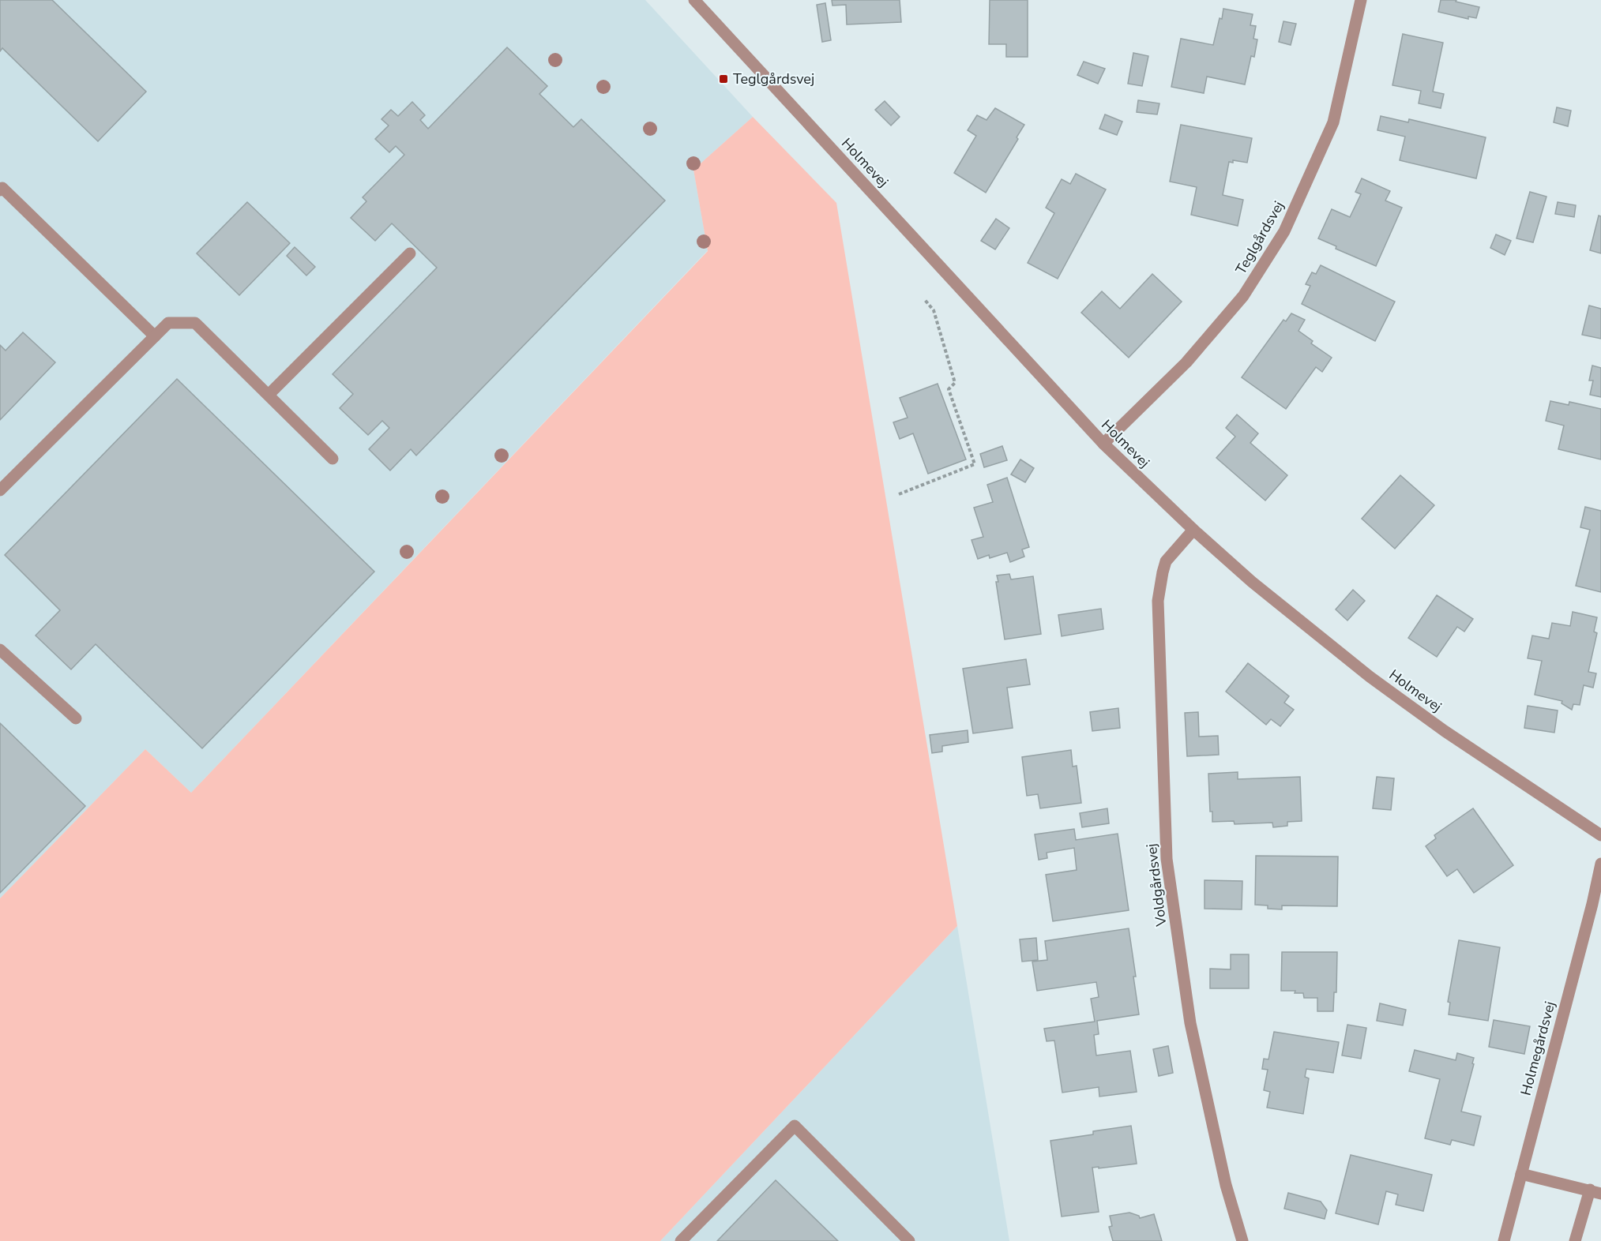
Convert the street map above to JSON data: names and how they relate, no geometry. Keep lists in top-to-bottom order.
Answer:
{
  "streets": {
    "street": [
      "Holmevej",
      "Teglgårdsvej",
      "Voldgårdsvej",
      "Holmegårdsvej"
    ]
  },
  "crossings": [
    ["Holmevej", "Teglgårdsvej"],
    ["Holmevej", "Voldgårdsvej"]
  ],
  "places": {
    "transit": ["Teglgårdsvej"]
  }
}
